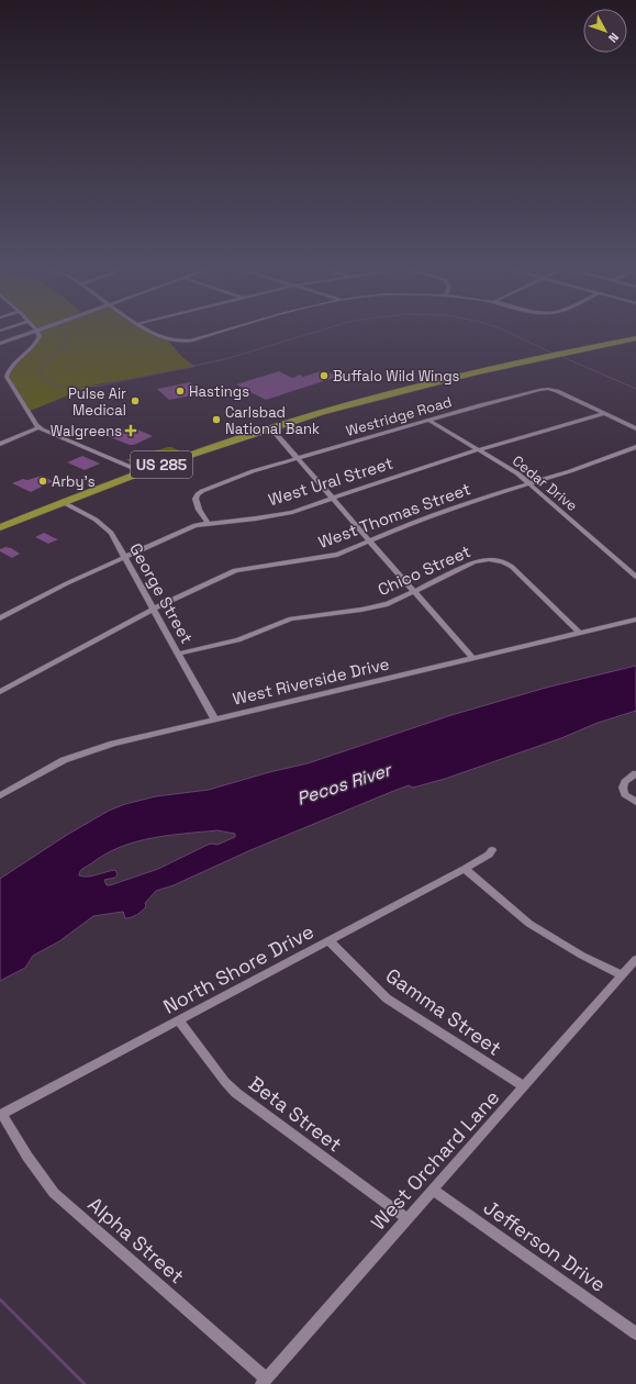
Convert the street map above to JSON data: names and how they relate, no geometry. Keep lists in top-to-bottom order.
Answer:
{
  "streets": {
    "highway": ["US 285"],
    "street": [
      "Westridge Road",
      "West Ural Street",
      "Cedar Drive",
      "West Thomas Street",
      "Chico Street",
      "George Street",
      "West Riverside Drive",
      "North Shore Drive",
      "Gamma Street",
      "Beta Street",
      "West Orchard Lane",
      "Alpha Street",
      "Jefferson Drive"
    ]
  },
  "crossings": [
    ["Westridge Road", "West Ural Street"],
    ["Westridge Road", "Cedar Drive"],
    ["US 285", "George Street"],
    ["West Ural Street", "Cedar Drive"],
    ["West Ural Street", "George Street"],
    ["Cedar Drive", "West Thomas Street"],
    ["West Thomas Street", "George Street"],
    ["Chico Street", "George Street"],
    ["Chico Street", "West Riverside Drive"],
    ["George Street", "West Riverside Drive"],
    ["North Shore Drive", "Gamma Street"],
    ["North Shore Drive", "Beta Street"],
    ["North Shore Drive", "Alpha Street"],
    ["Gamma Street", "West Orchard Lane"],
    ["Beta Street", "West Orchard Lane"],
    ["West Orchard Lane", "Alpha Street"],
    ["West Orchard Lane", "Jefferson Drive"]
  ],
  "water": ["Pecos River"],
  "places": {
    "other": [
      "Buffalo Wild Wings",
      "Hastings",
      "Pulse Air Medical",
      "Carlsbad National Bank",
      "Arby's"
    ],
    "health": ["Walgreens"]
  },
  "north": "bottom right"
}
